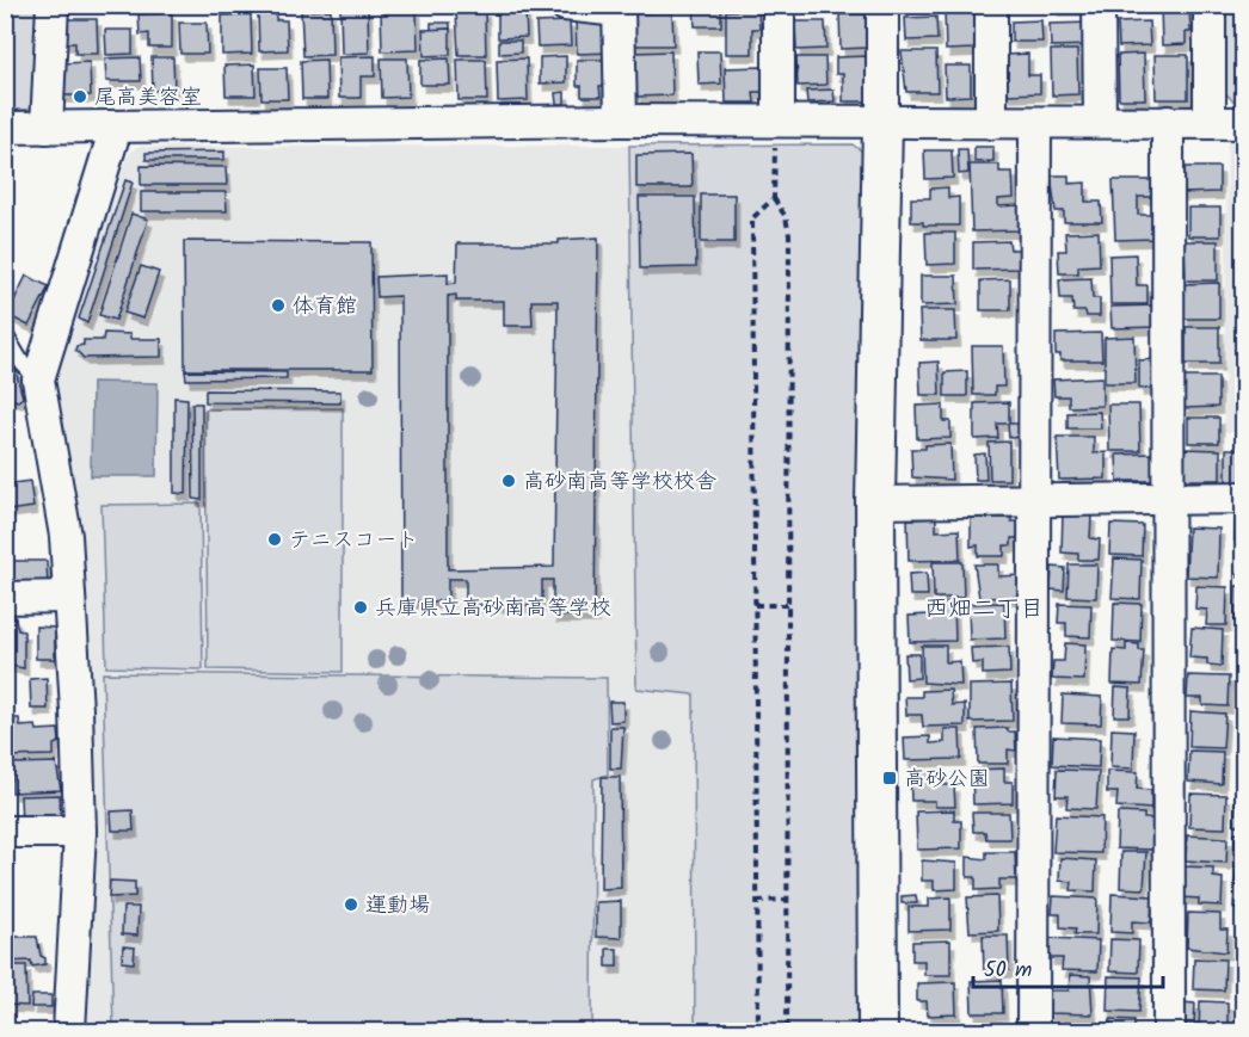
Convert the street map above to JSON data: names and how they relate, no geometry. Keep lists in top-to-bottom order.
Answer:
{
  "districts": ["西畑二丁目"],
  "places": {
    "other": [
      "尾高美容室",
      "体育館",
      "高砂南高等学校校舎",
      "テニスコート",
      "兵庫県立高砂南高等学校",
      "運動場"
    ],
    "transit": ["高砂公園"]
  },
  "scale_bar": "50 m"
}
